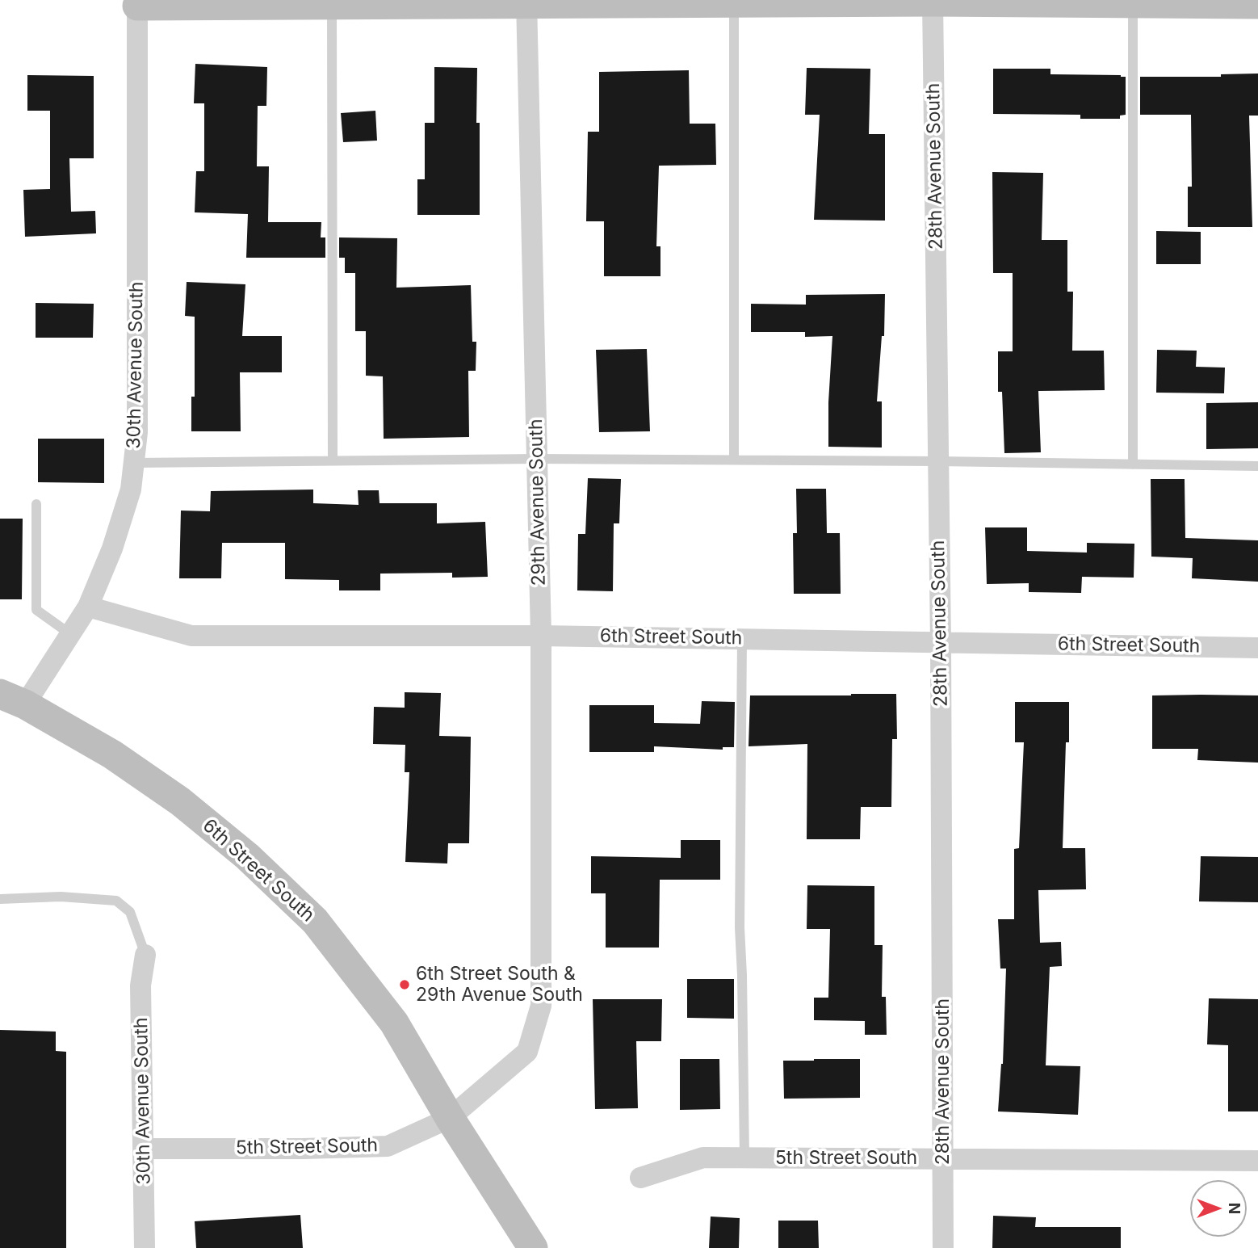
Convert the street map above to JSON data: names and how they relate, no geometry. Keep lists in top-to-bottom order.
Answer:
{
  "streets": {
    "street": [
      "28th Avenue South",
      "30th Avenue South",
      "29th Avenue South",
      "6th Street South",
      "5th Street South"
    ]
  },
  "crossings": [
    ["28th Avenue South", "6th Street South"],
    ["28th Avenue South", "5th Street South"],
    ["30th Avenue South", "6th Street South"],
    ["30th Avenue South", "5th Street South"],
    ["29th Avenue South", "6th Street South"],
    ["29th Avenue South", "5th Street South"],
    ["6th Street South", "5th Street South"]
  ],
  "places": ["6th Street South & 29th Avenue South"],
  "north": "right"
}
